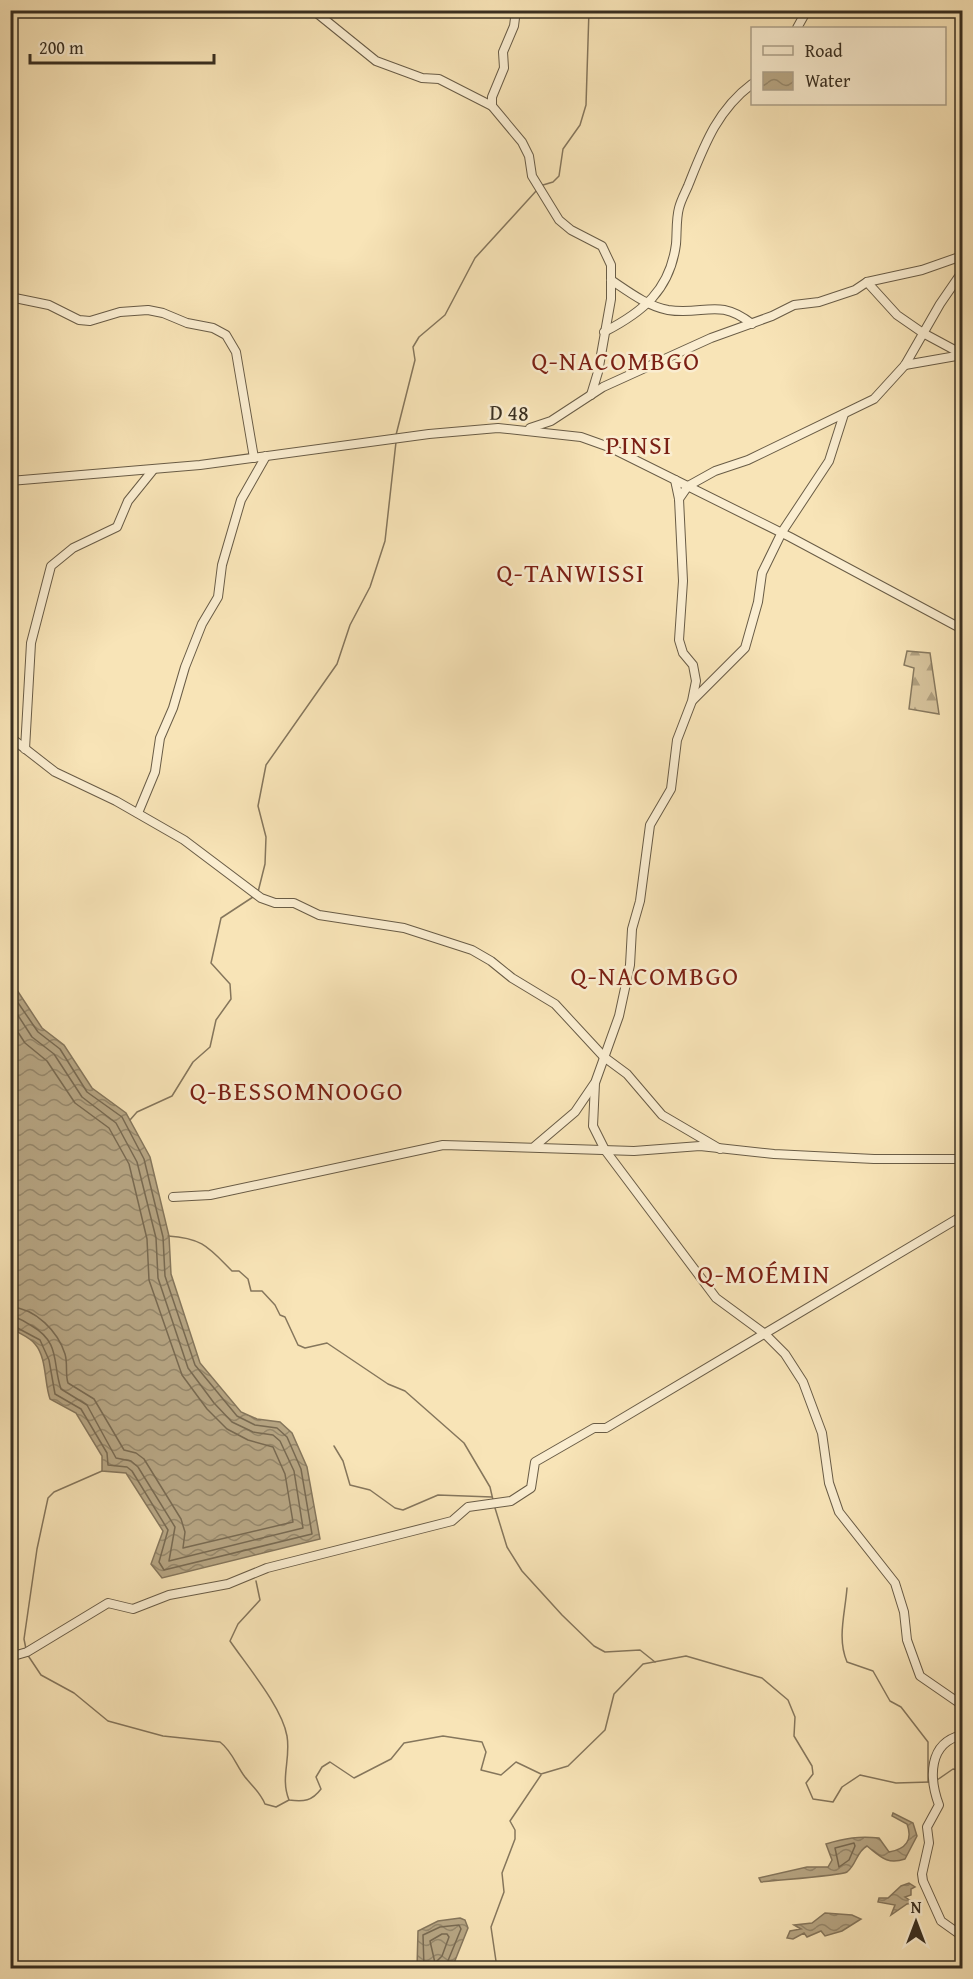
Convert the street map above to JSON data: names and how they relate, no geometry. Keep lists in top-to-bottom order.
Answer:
{
  "streets": {
    "street": ["D 48"]
  },
  "districts": [
    "Q-NACOMBGO",
    "PINSI",
    "Q-TANWISSI",
    "Q-NACOMBGO",
    "Q-BESSOMNOOGO",
    "Q-MOÉMIN"
  ],
  "legend": ["Road", "Water"],
  "scale_bar": "200 m",
  "north": "top"
}
